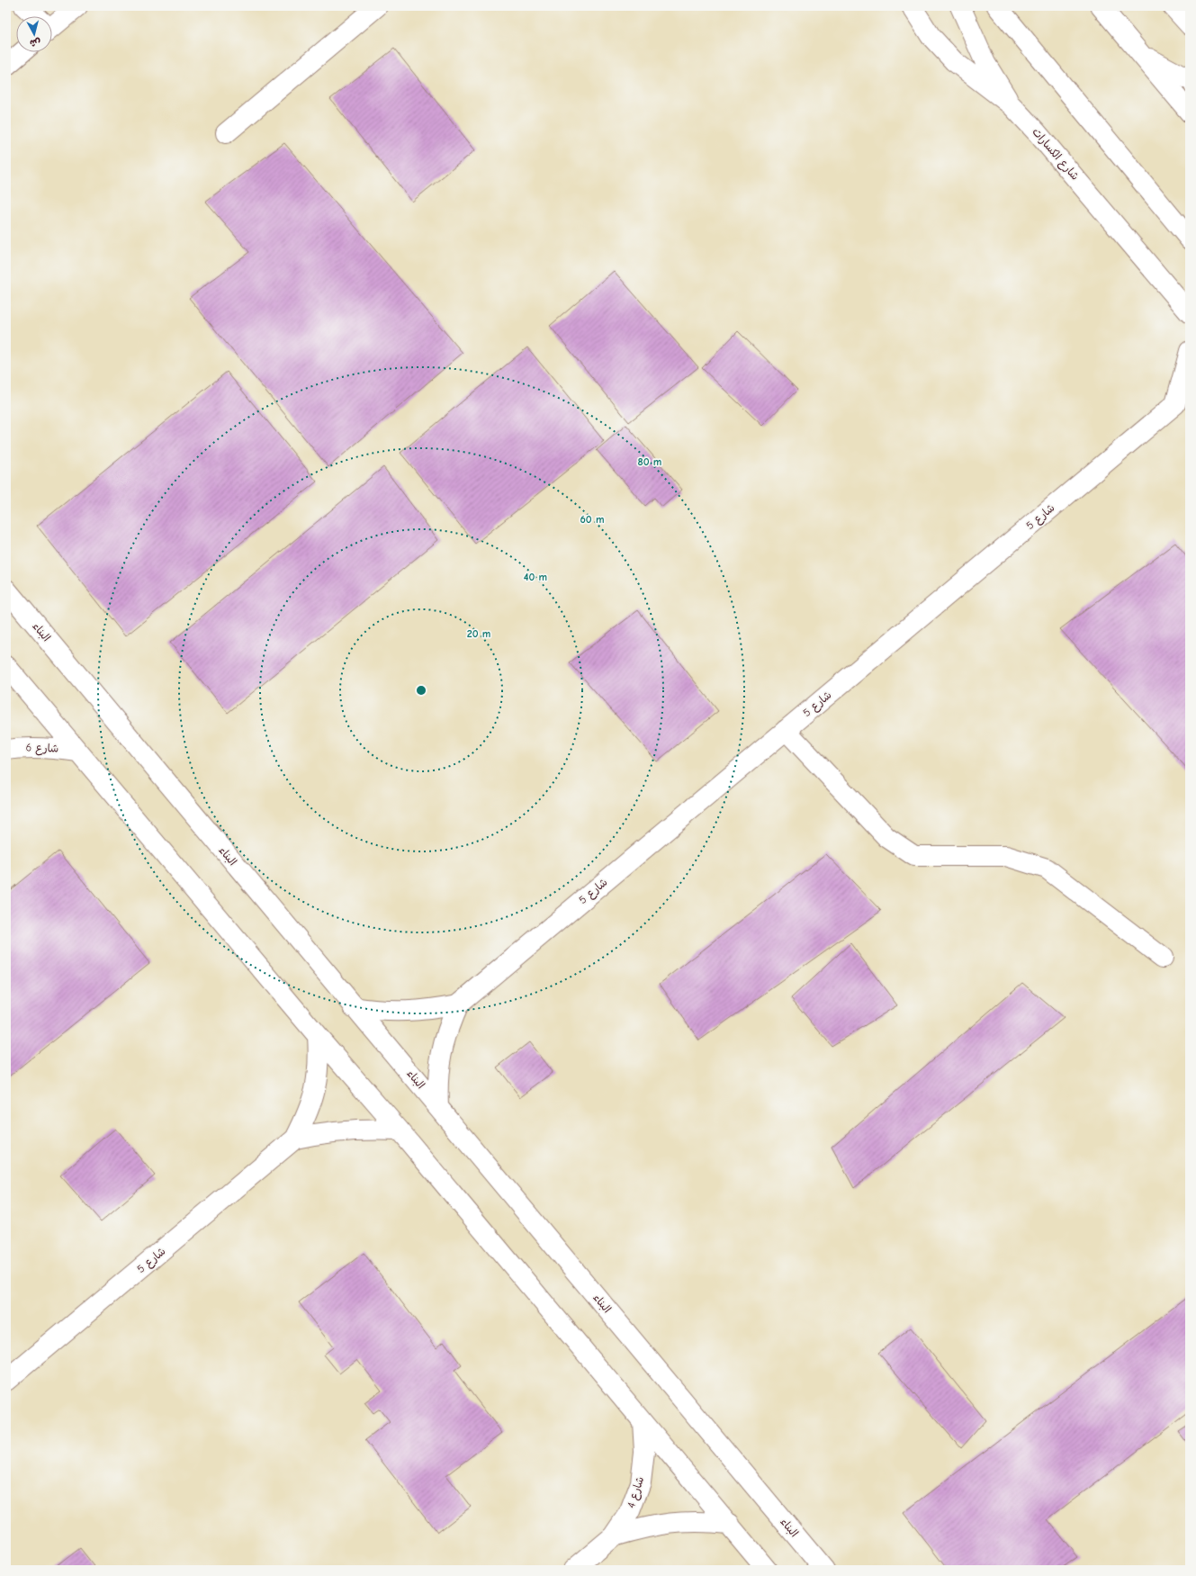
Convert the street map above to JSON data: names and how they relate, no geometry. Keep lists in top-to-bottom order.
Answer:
{
  "streets": {
    "street": [
      "شارع الكسارات",
      "شارع 5",
      "البناء",
      "شارع 6",
      "شارع 4"
    ]
  },
  "crossings": [
    ["شارع 5", "البناء"]
  ],
  "north": "bottom",
  "rings": [
    "80 m",
    "60 m",
    "40 m",
    "20 m"
  ]
}
